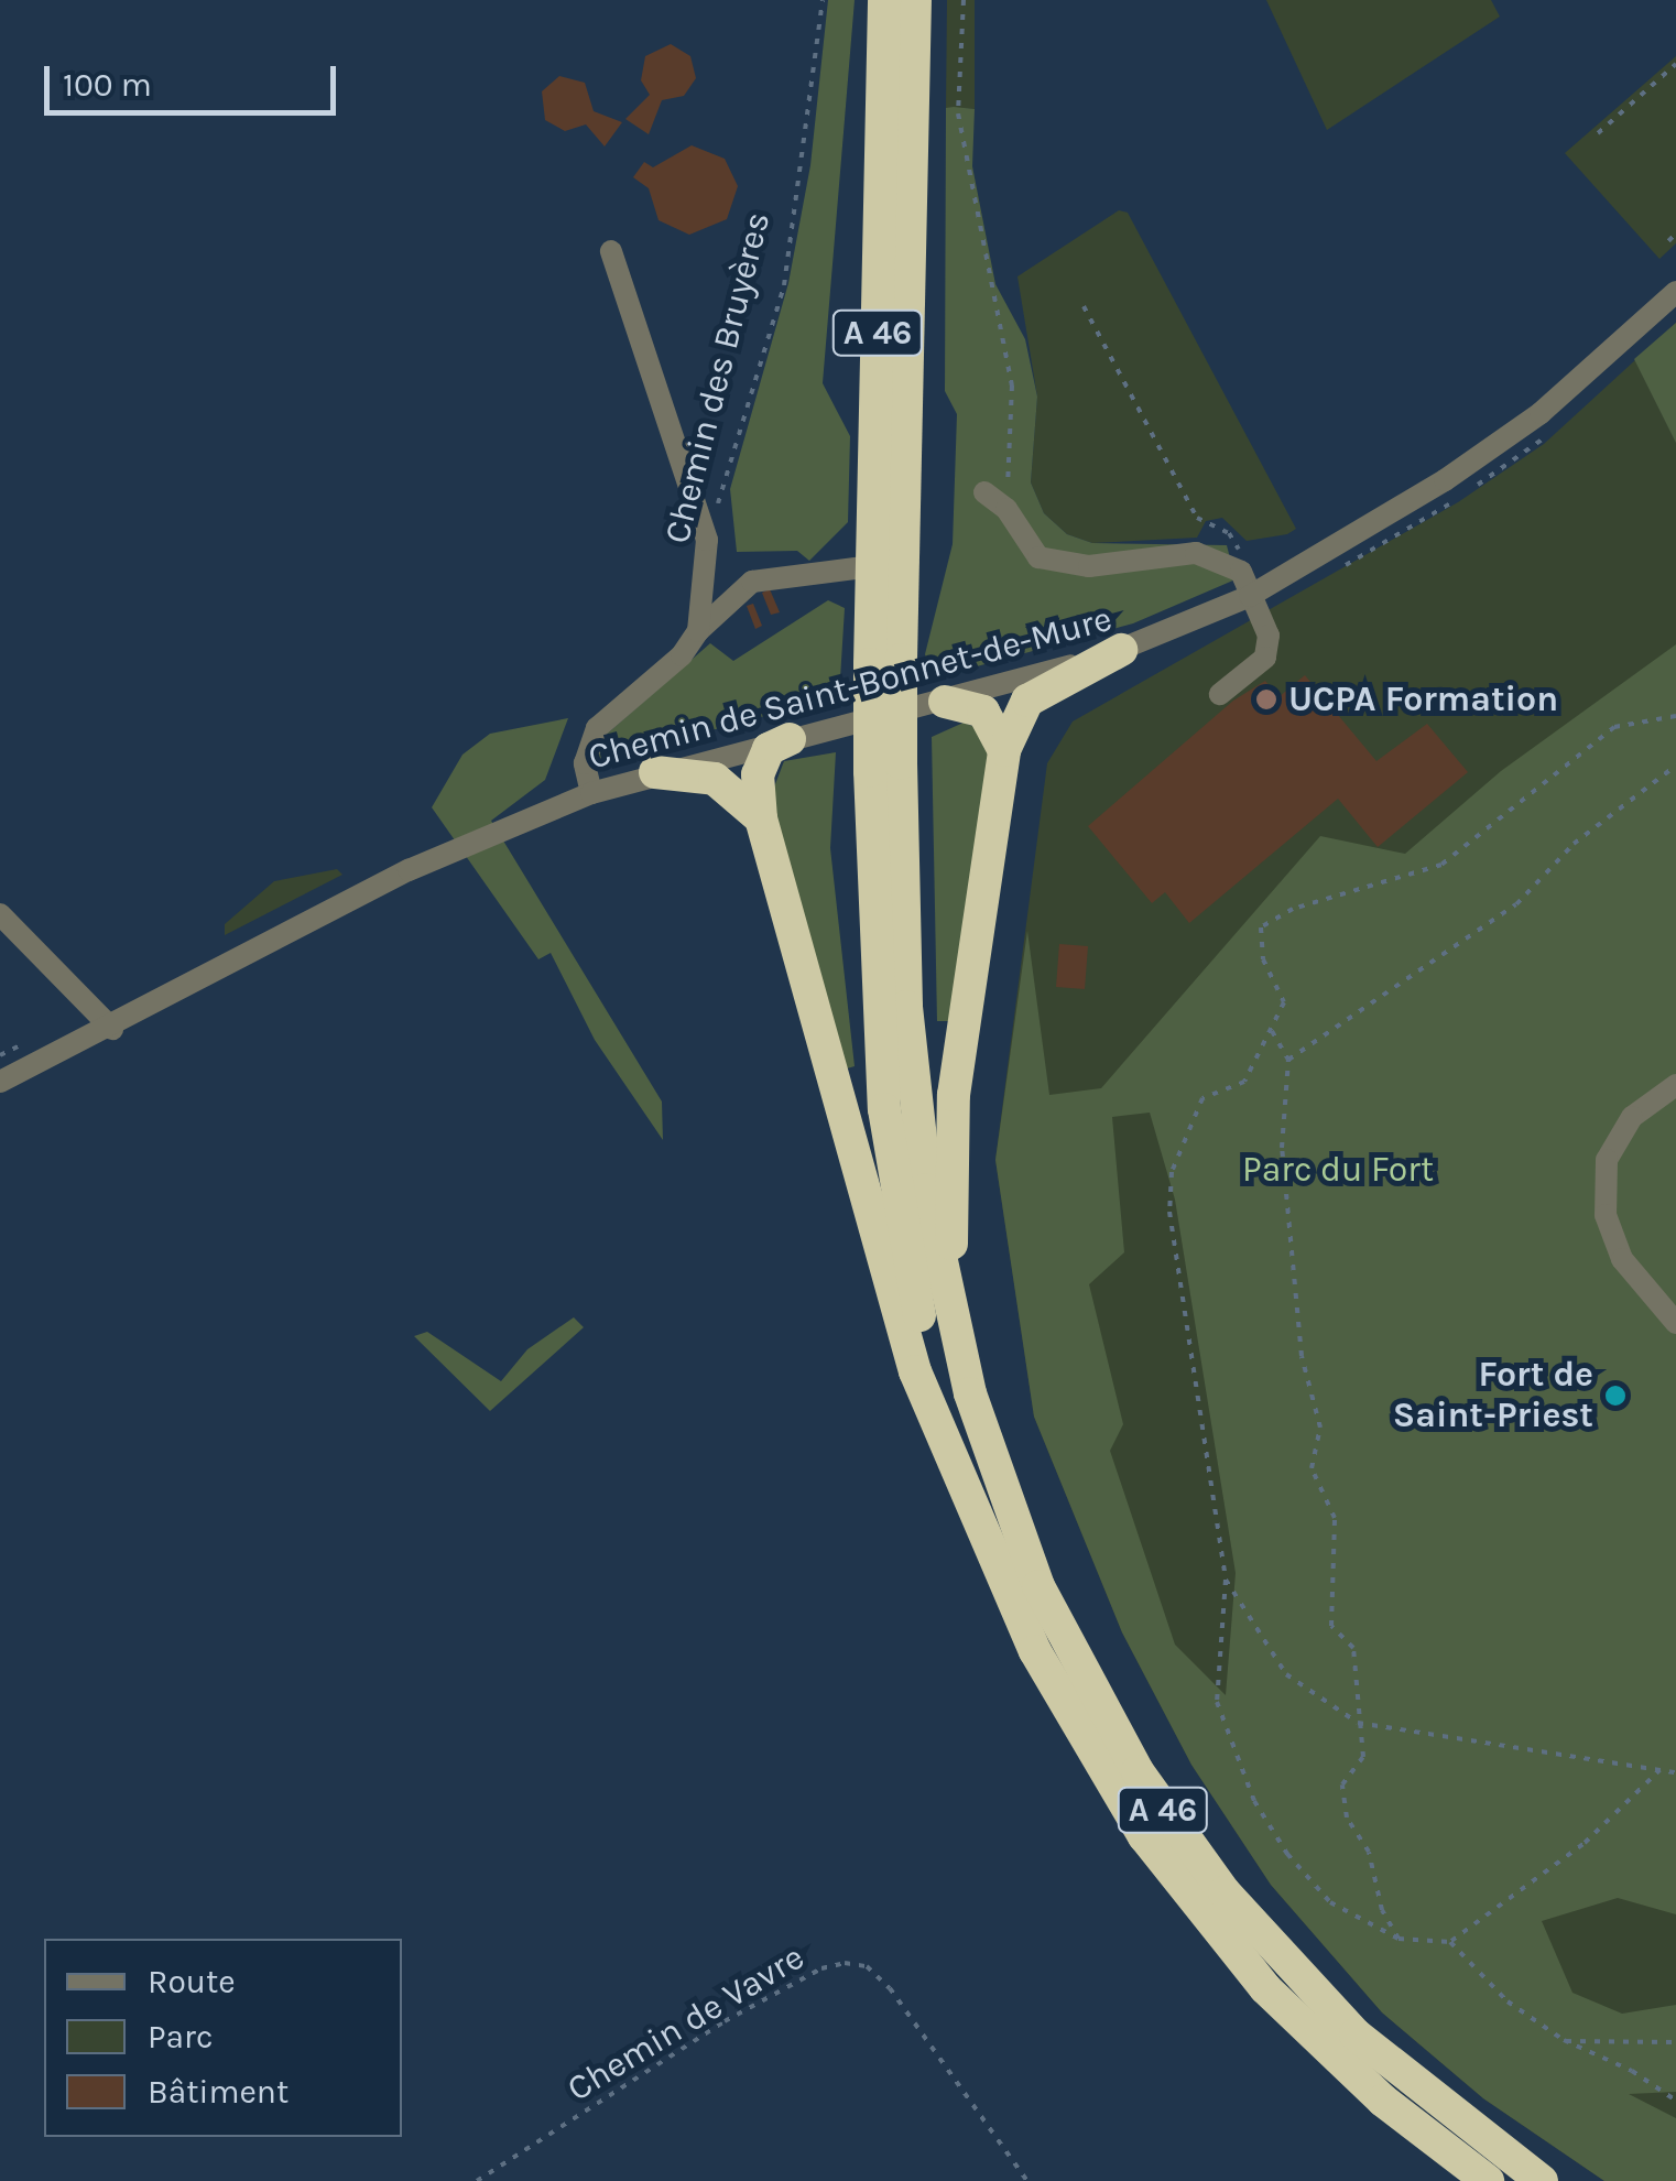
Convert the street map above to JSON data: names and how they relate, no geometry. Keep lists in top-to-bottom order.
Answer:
{
  "streets": {
    "highway": ["A 46"],
    "street": ["Chemin des Bruyères", "Chemin de Saint-Bonnet-de-Mure"],
    "path": ["Chemin de Vavre"]
  },
  "parks": ["Parc du Fort"],
  "places": ["UCPA Formation", "Fort de Saint-Priest"],
  "legend": ["Route", "Parc", "Bâtiment"],
  "scale_bar": "100 m"
}
